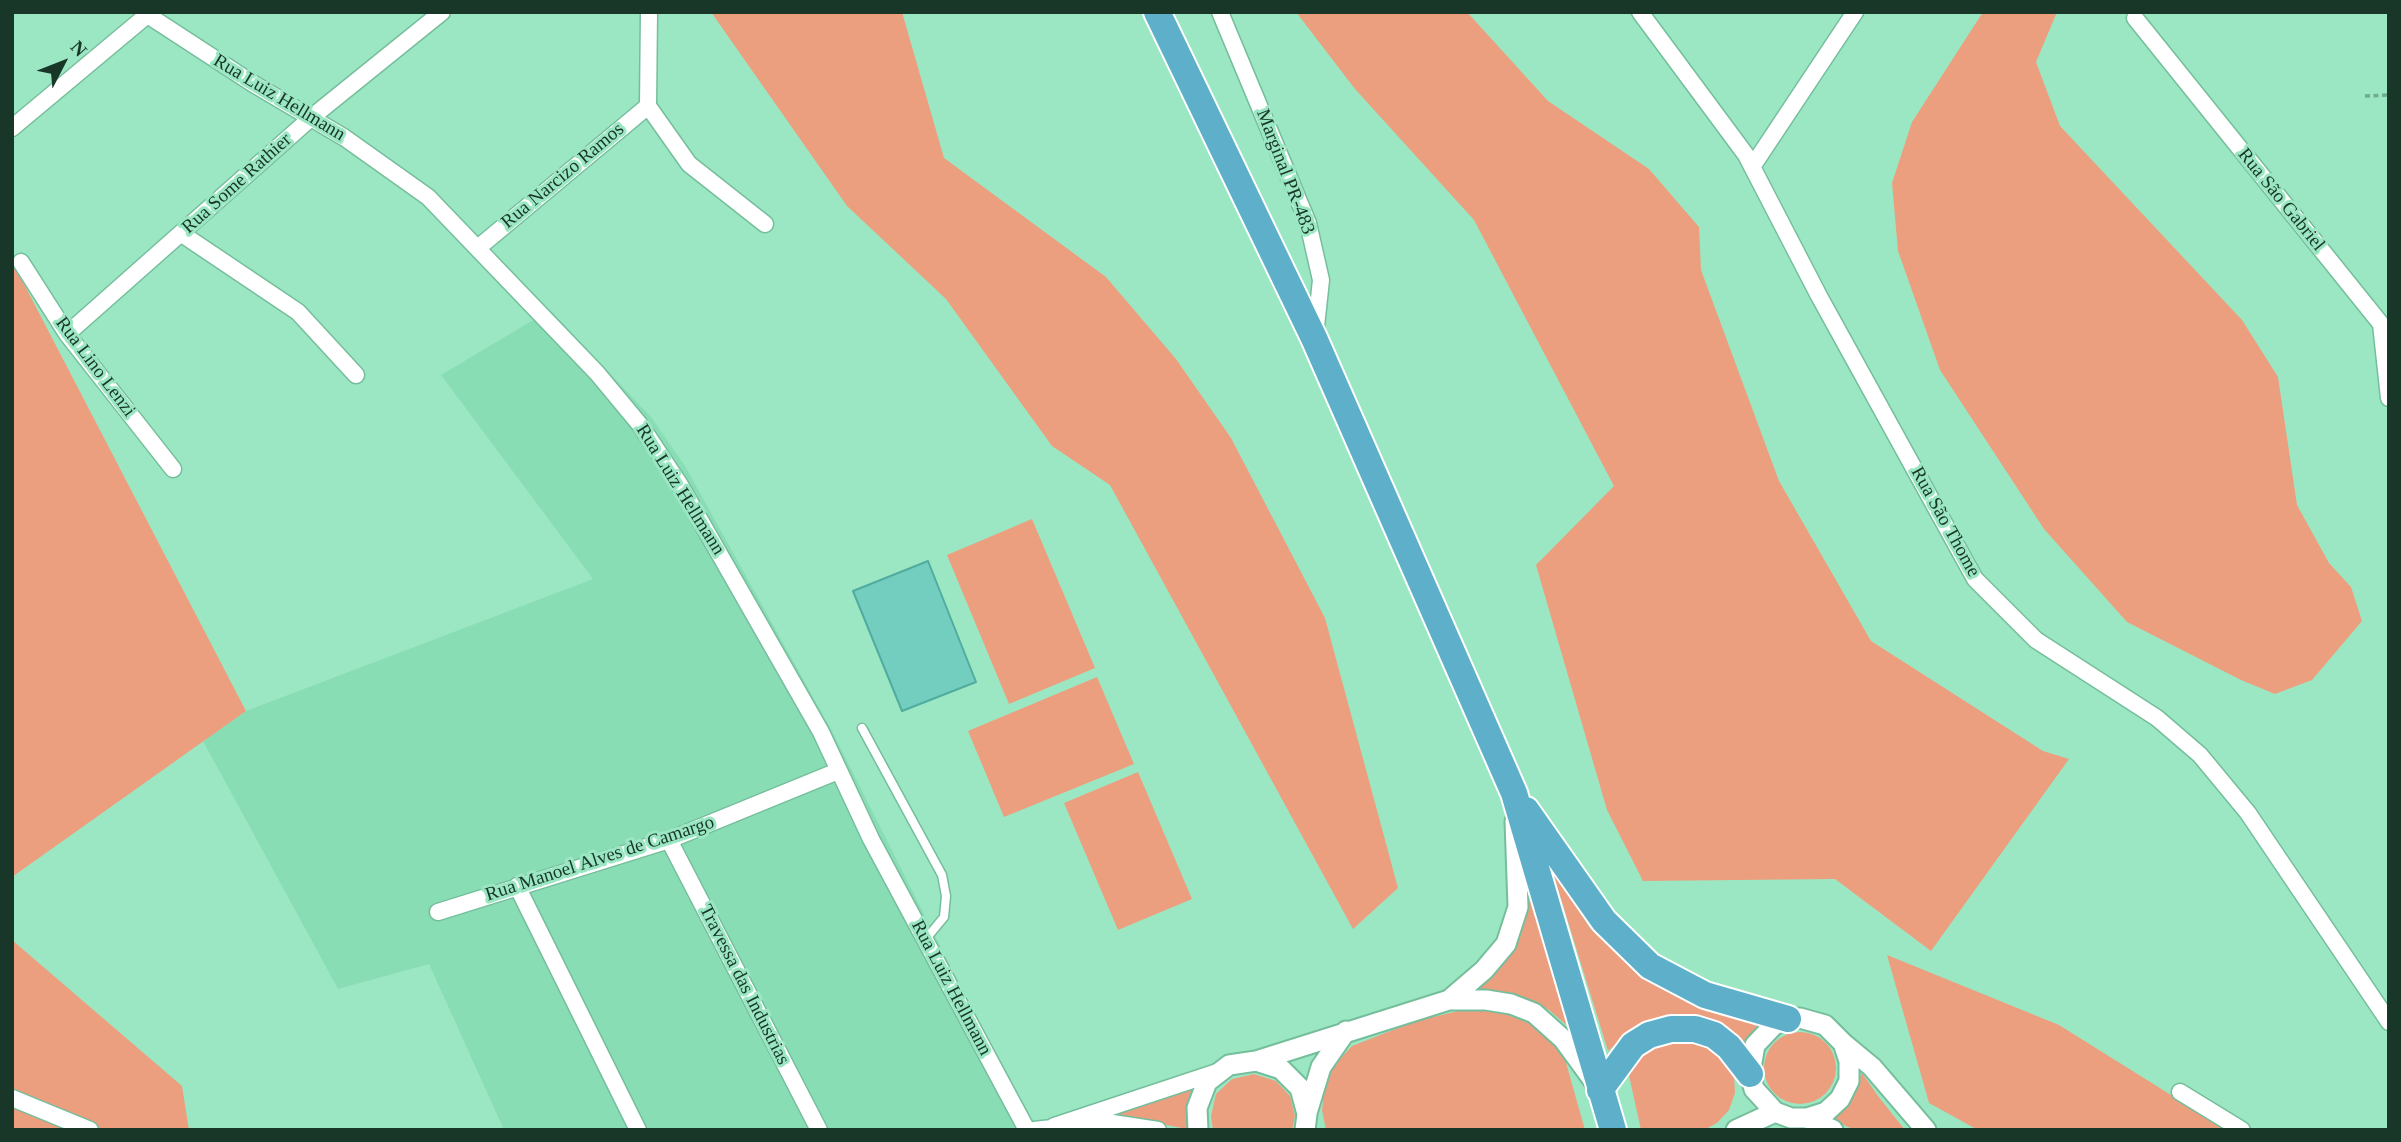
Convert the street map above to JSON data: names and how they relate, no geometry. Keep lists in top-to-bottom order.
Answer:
{
  "streets": {
    "street": [
      "Rua Luiz Hellmann",
      "Marginal PR-483",
      "Rua Narcizo Ramos",
      "Rua Some Rathier",
      "Rua São Gabriel",
      "Rua Lino Lenzi",
      "Rua São Thome",
      "Rua Manoel Alves de Camargo",
      "Travessa das Industrias"
    ]
  },
  "crossings": [
    ["Rua Luiz Hellmann", "Rua Narcizo Ramos"],
    ["Rua Luiz Hellmann", "Rua Some Rathier"],
    ["Rua Luiz Hellmann", "Rua Manoel Alves de Camargo"],
    ["Rua Some Rathier", "Rua Lino Lenzi"],
    ["Rua Manoel Alves de Camargo", "Travessa das Industrias"]
  ],
  "north": "top right"
}
